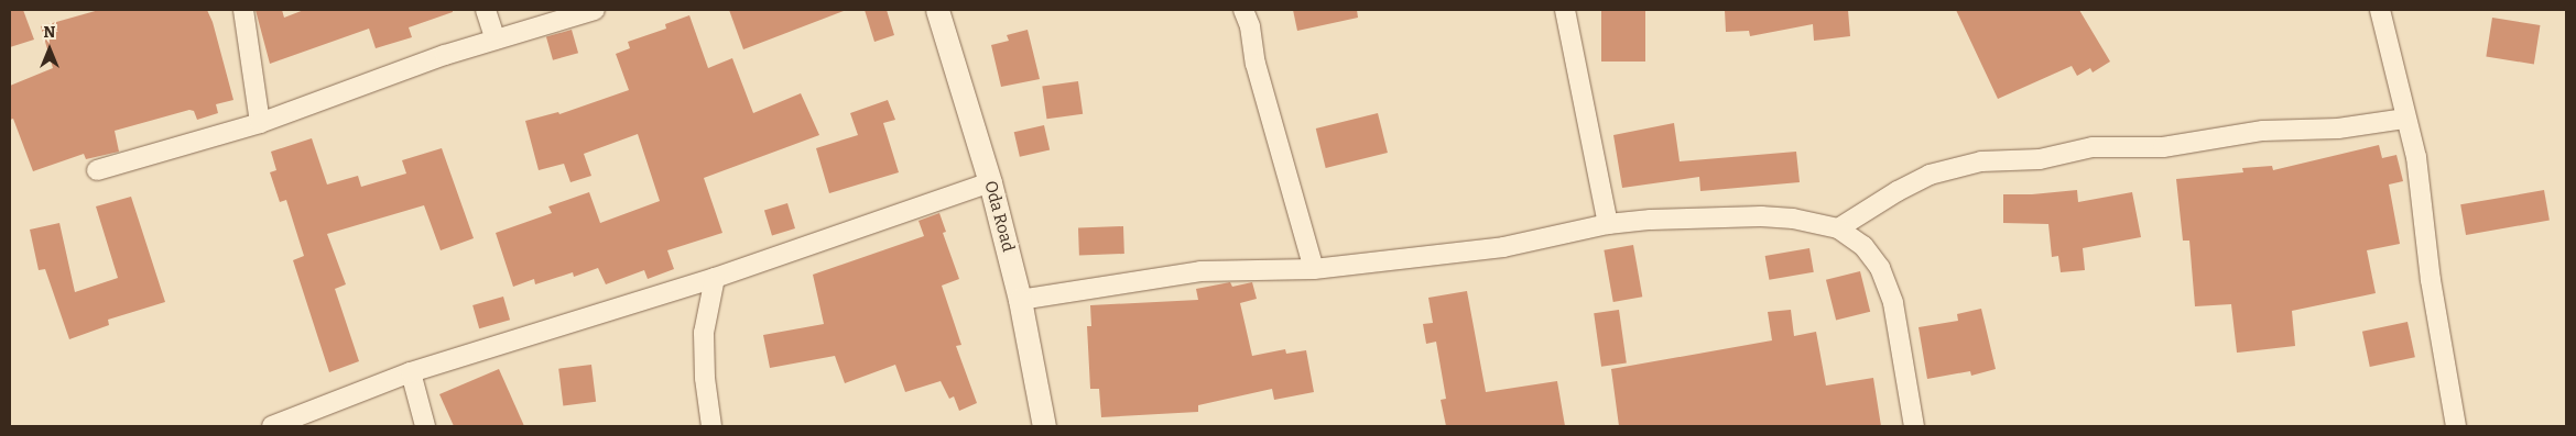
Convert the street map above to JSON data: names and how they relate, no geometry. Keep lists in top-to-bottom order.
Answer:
{
  "streets": {
    "street": ["Oda Road"]
  },
  "north": "top"
}
